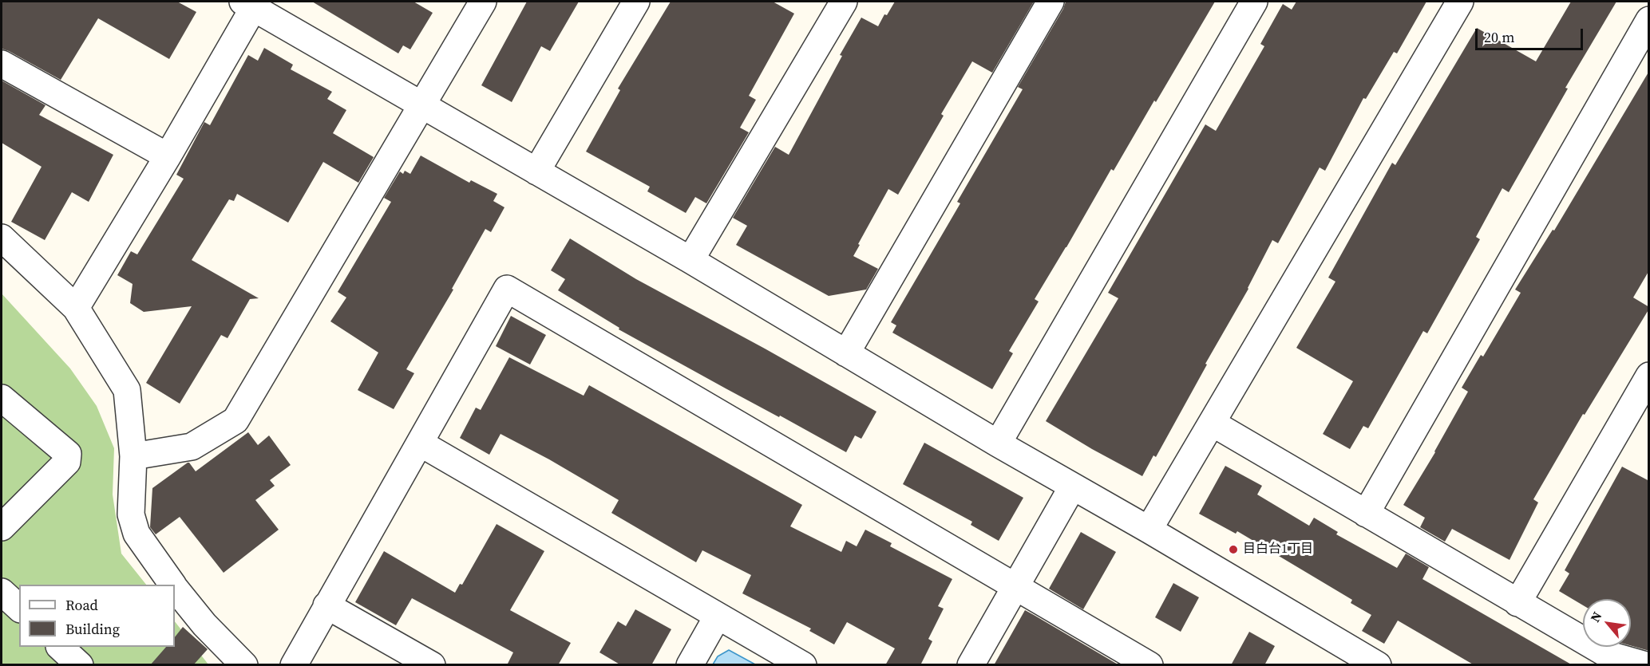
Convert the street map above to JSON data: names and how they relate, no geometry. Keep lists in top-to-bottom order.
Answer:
{
  "places": ["目白台1丁目"],
  "legend": ["Road", "Building"],
  "scale_bar": "20 m",
  "north": "top left"
}
